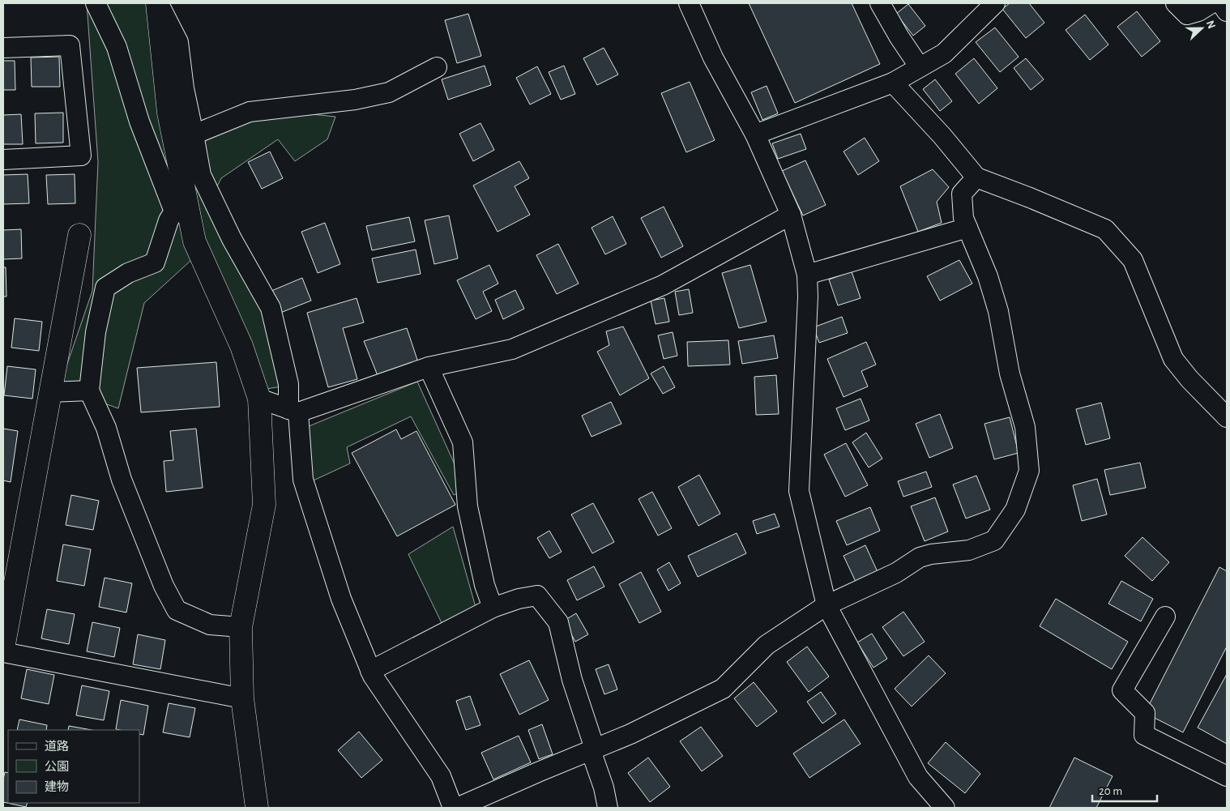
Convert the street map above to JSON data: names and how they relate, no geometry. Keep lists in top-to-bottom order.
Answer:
{
  "legend": ["道路", "公園", "建物"],
  "scale_bar": "20 m",
  "north": "right"
}
